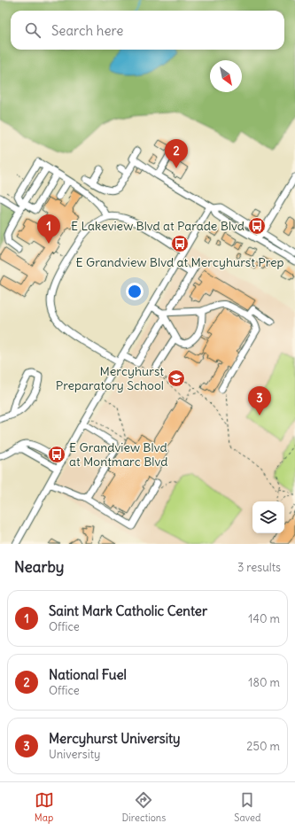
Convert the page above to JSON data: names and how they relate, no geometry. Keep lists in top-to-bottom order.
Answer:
{
  "places": {
    "bus stop": ["E Lakeview Blvd at Parade Blvd", "E Grandview Blvd at Mercyhurst Prep", "E Grandview Blvd at Montmarc Blvd"],
    "school or university": ["Mercyhurst Preparatory School"]
  },
  "north": "bottom right",
  "page": {
    "search": "Search here",
    "pins": ["2", "1", "3"],
    "heading": ["Nearby", "3 results"],
    "list": [
      {
        "mark": "1",
        "name": "Saint Mark Catholic Center",
        "note": "Office",
        "value": "140 m"
      },
      {
        "mark": "2",
        "name": "National Fuel",
        "note": "Office",
        "value": "180 m"
      },
      {
        "mark": "3",
        "name": "Mercyhurst University",
        "note": "University",
        "value": "250 m"
      }
    ],
    "nav": ["Map", "Directions", "Saved"]
  }
}
